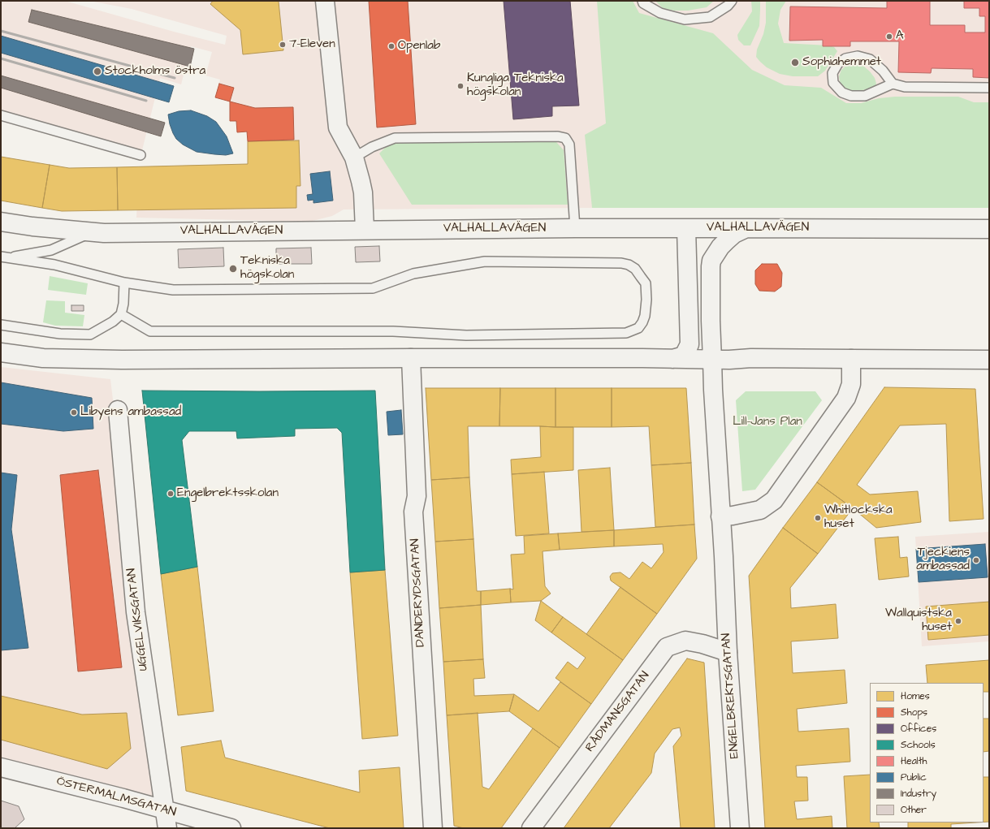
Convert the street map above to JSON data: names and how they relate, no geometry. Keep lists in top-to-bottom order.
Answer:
{
  "streets": {
    "street": [
      "VALHALLAVÄGEN",
      "DANDERYDSGATAN",
      "UGGELVIKSGATAN",
      "ENGELBREKTSGATAN",
      "RÅDMANSGATAN",
      "ÖSTERMALMSGATAN"
    ]
  },
  "crossings": [
    ["UGGELVIKSGATAN", "ÖSTERMALMSGATAN"],
    ["ENGELBREKTSGATAN", "RÅDMANSGATAN"]
  ],
  "parks": ["Lill-Jans Plan"],
  "places": [
    "A",
    "7-Eleven",
    "Openlab",
    "Sophiahemmet",
    "Stockholms östra",
    "Kungliga Tekniska högskolan",
    "Tekniska högskolan",
    "Libyens ambassad",
    "Engelbrektsskolan",
    "Whitlockska huset",
    "Tjeckiens ambassad",
    "Wallquistska huset"
  ],
  "legend": [
    "Homes",
    "Shops",
    "Offices",
    "Schools",
    "Health",
    "Public",
    "Industry",
    "Other"
  ]
}
